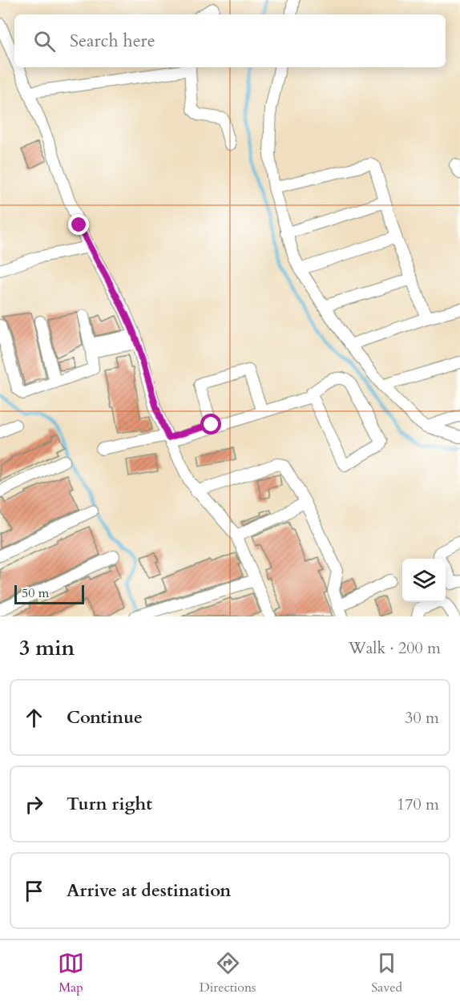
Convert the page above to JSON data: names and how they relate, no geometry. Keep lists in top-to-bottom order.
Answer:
{
  "scale_bar": "50 m",
  "page": {
    "search": "Search here",
    "scale": "50 m",
    "heading": ["3 min", "Walk · 200 m"],
    "list": [
      ["Continue", "30 m"],
      ["Turn right", "170 m"],
      "Arrive at destination"
    ],
    "nav": ["Map", "Directions", "Saved"]
  }
}
